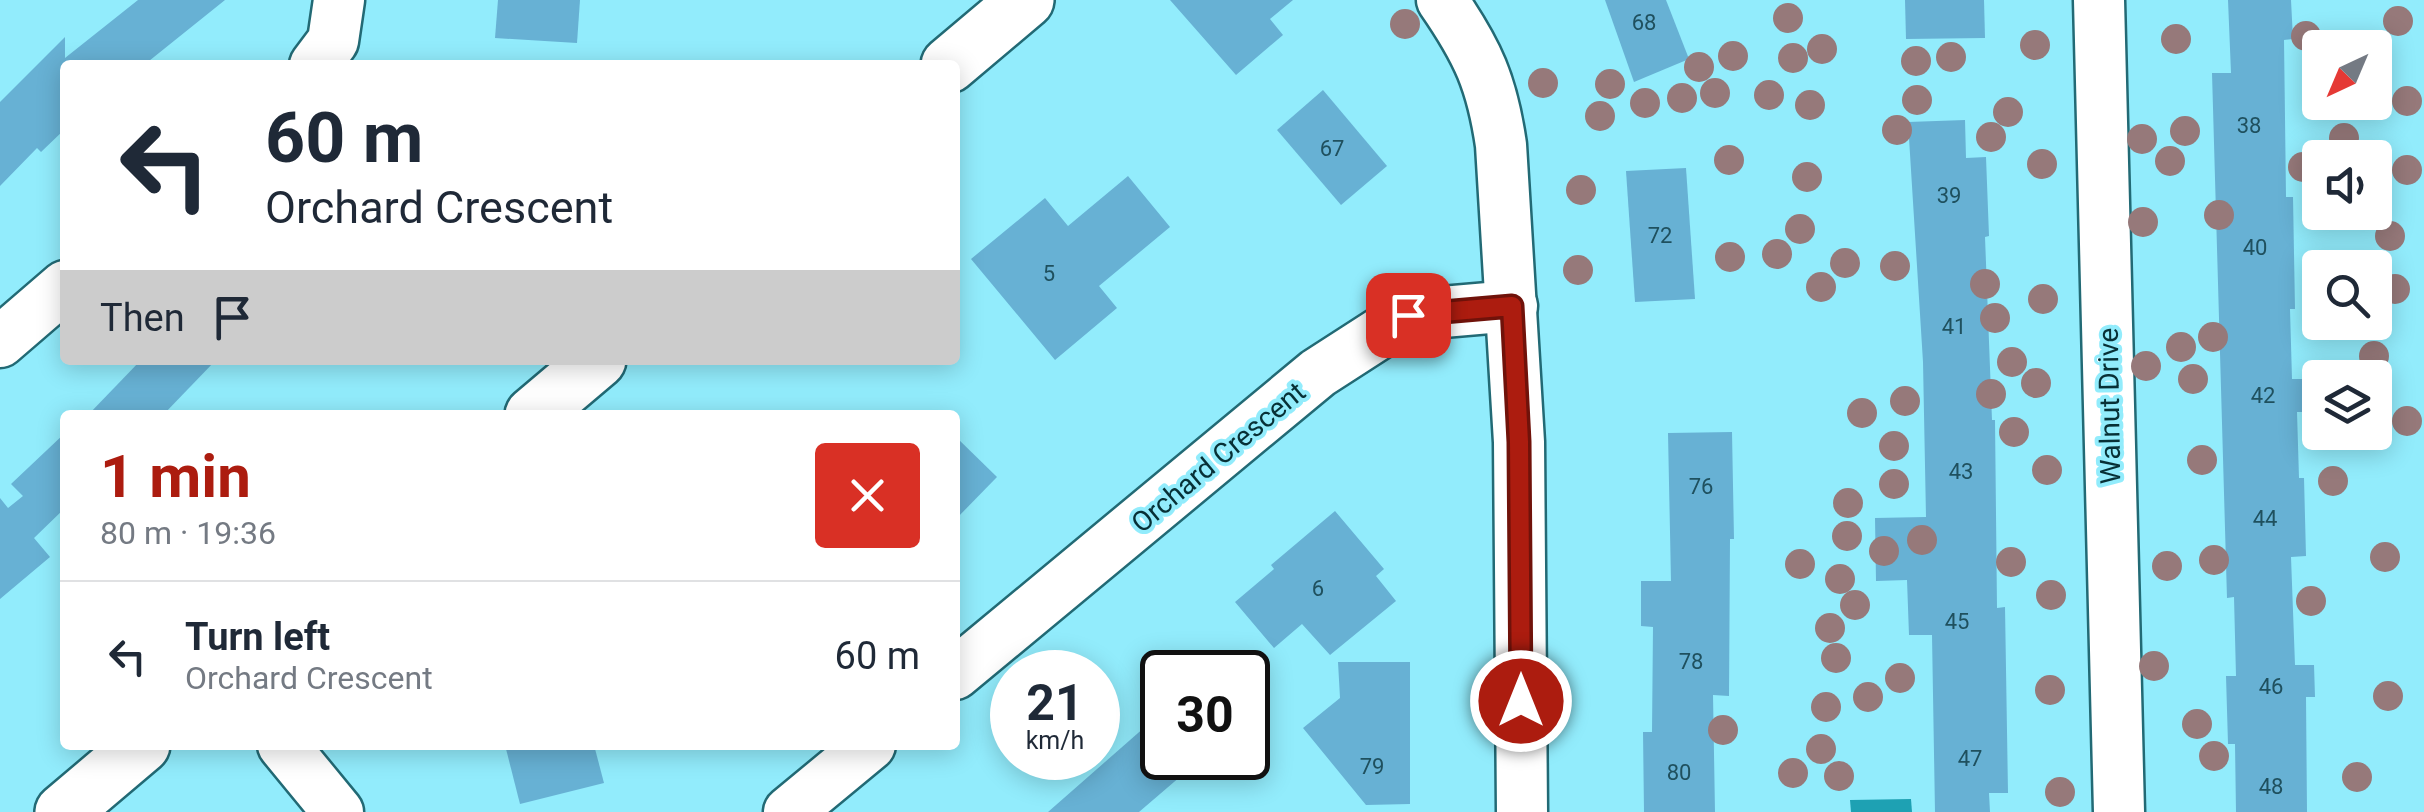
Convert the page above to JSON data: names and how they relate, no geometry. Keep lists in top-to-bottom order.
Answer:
{
  "streets": {
    "street": ["Walnut Drive", "Orchard Crescent"]
  },
  "house_numbers": [
    "68",
    "38",
    "67",
    "39",
    "72",
    "40",
    "5",
    "41",
    "42",
    "43",
    "76",
    "44",
    "6",
    "45",
    "78",
    "46",
    "47",
    "79",
    "80",
    "48"
  ],
  "north": "bottom left",
  "page": {
    "turn": ["60 m", "Orchard Crescent"],
    "then": "Then",
    "heading": ["1 min", "80 m · 19:36"],
    "list": [
      {
        "name": "Turn left",
        "note": "Orchard Crescent",
        "value": "60 m"
      }
    ],
    "speed": "21 km/h",
    "limit": "30"
  }
}
